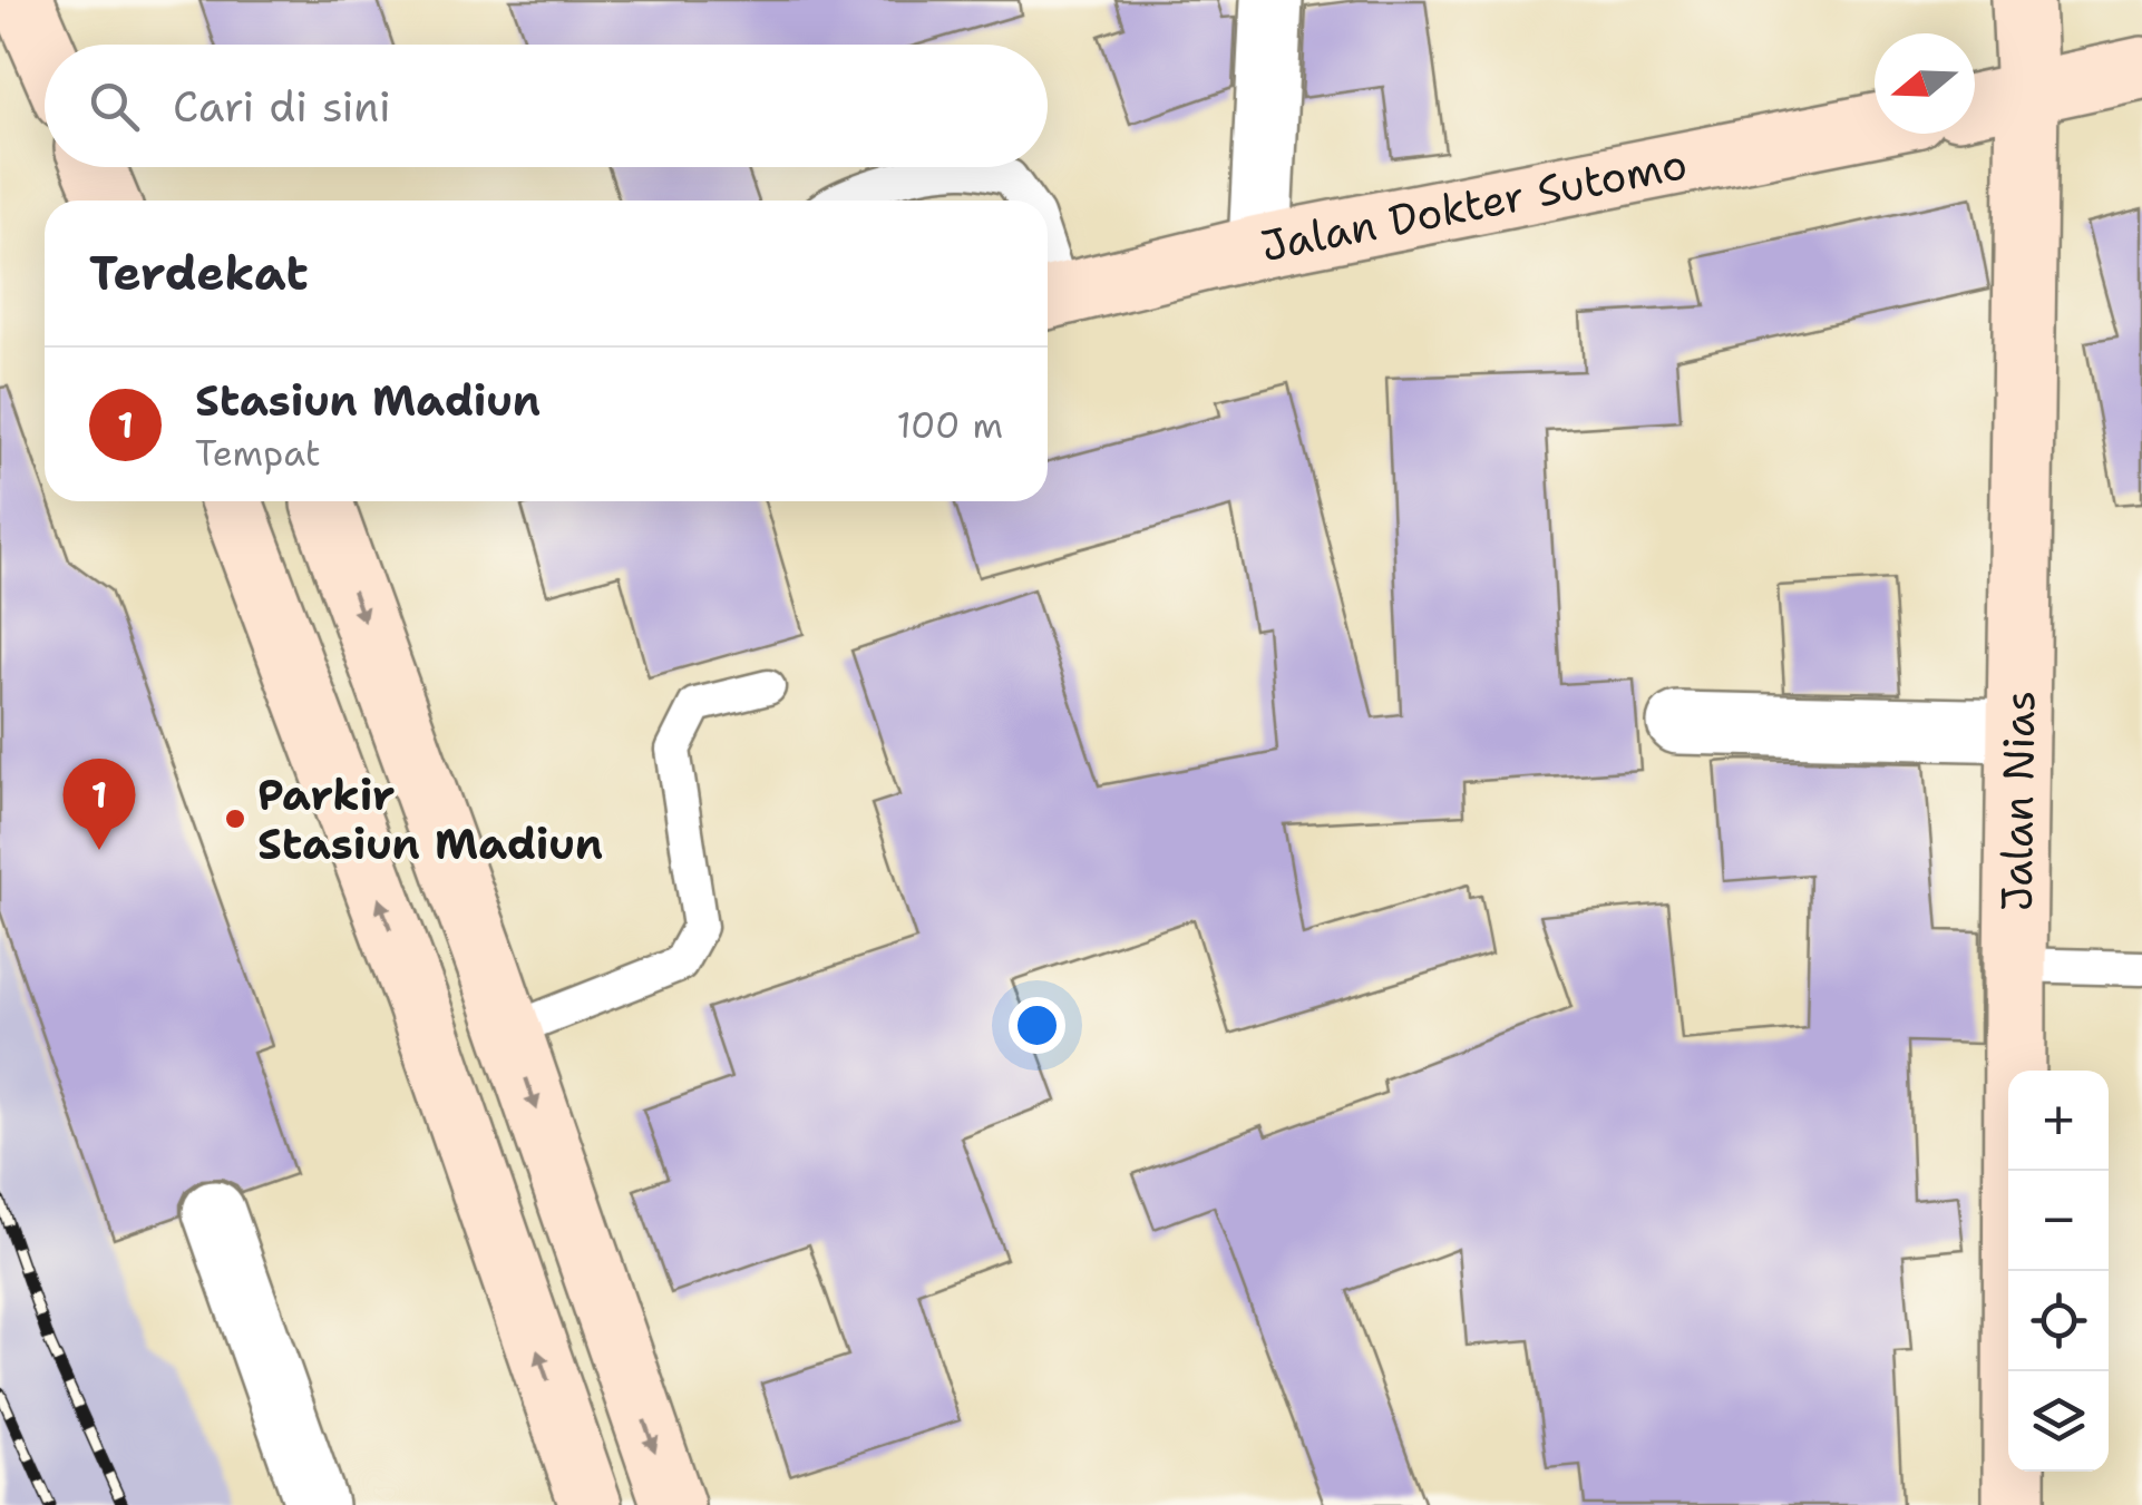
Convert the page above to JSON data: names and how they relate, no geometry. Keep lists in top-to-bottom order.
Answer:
{
  "streets": {
    "main road": ["Jalan Dokter Sutomo", "Jalan Nias"]
  },
  "places": ["Parkir Stasiun Madiun"],
  "north": "left",
  "page": {
    "search": "Cari di sini",
    "heading": "Terdekat",
    "list": [
      {
        "mark": "1",
        "name": "Stasiun Madiun",
        "note": "Tempat",
        "value": "100 m"
      }
    ],
    "pins": "1",
    "map_buttons": ["+", "−"]
  }
}
